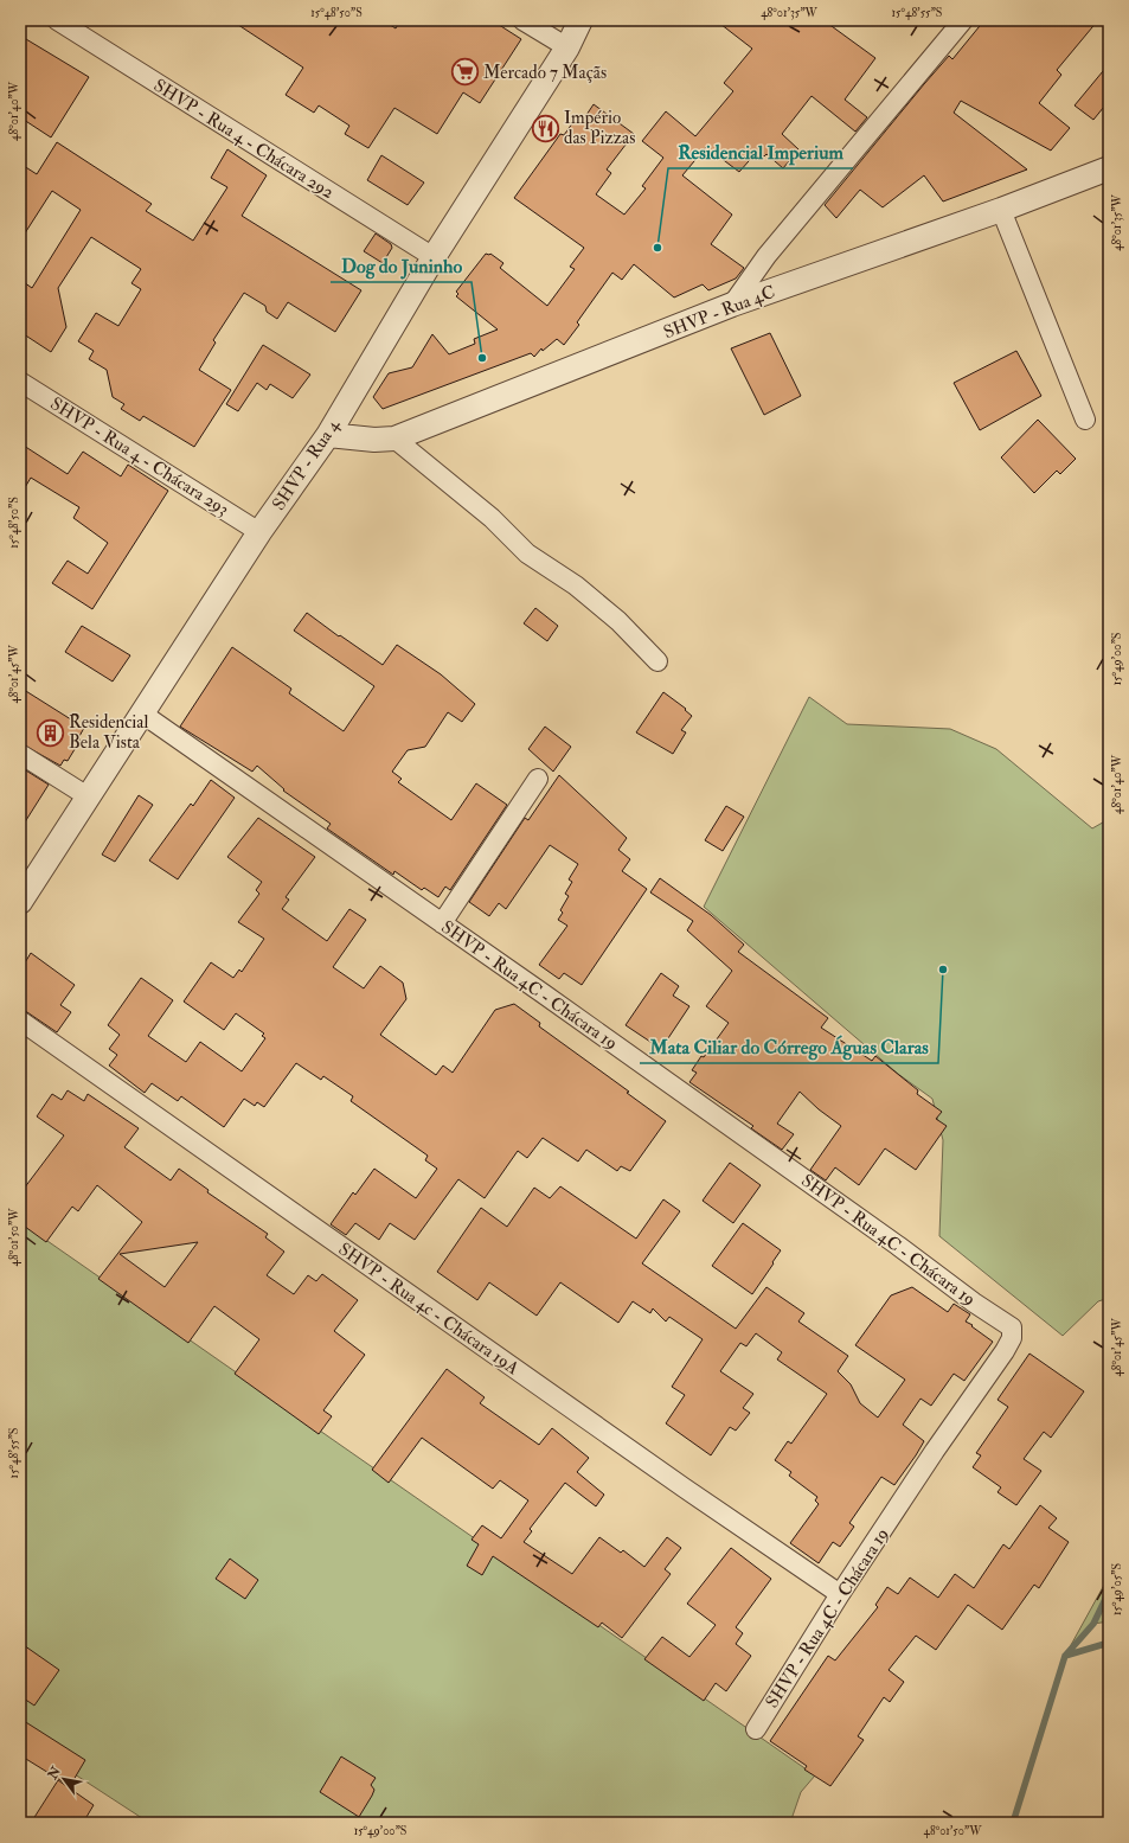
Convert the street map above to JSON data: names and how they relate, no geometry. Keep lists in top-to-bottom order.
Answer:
{
  "streets": {
    "street": [
      "SHVP - Rua 4 - Chácara 292",
      "SHVP - Rua 4C",
      "SHVP - Rua 4 - Chácara 293",
      "SHVP - Rua 4",
      "SHVP - Rua 4C - Chácara 19",
      "SHVP - Rua 4c - Chácara 19A"
    ]
  },
  "crossings": [
    ["SHVP - Rua 4 - Chácara 292", "SHVP - Rua 4"],
    ["SHVP - Rua 4C", "SHVP - Rua 4"],
    ["SHVP - Rua 4 - Chácara 293", "SHVP - Rua 4"],
    ["SHVP - Rua 4", "SHVP - Rua 4C - Chácara 19"],
    ["SHVP - Rua 4C - Chácara 19", "SHVP - Rua 4c - Chácara 19A"]
  ],
  "places": {
    "supermarket": ["Mercado 7 Maçãs"],
    "restaurant": ["Império das Pizzas"],
    "other": ["Residencial Imperium", "Dog do Juninho", "Mata Ciliar do Córrego Águas Claras"],
    "building": ["Residencial Bela Vista"]
  },
  "north": "top left",
  "coordinates": [
    "15°48'50\"S",
    "48°01'35\"W",
    "15°48'55\"S",
    "48°01'40\"W",
    "15°49'00\"S",
    "48°01'45\"W",
    "48°01'50\"W",
    "15°49'05\"S"
  ]
}
